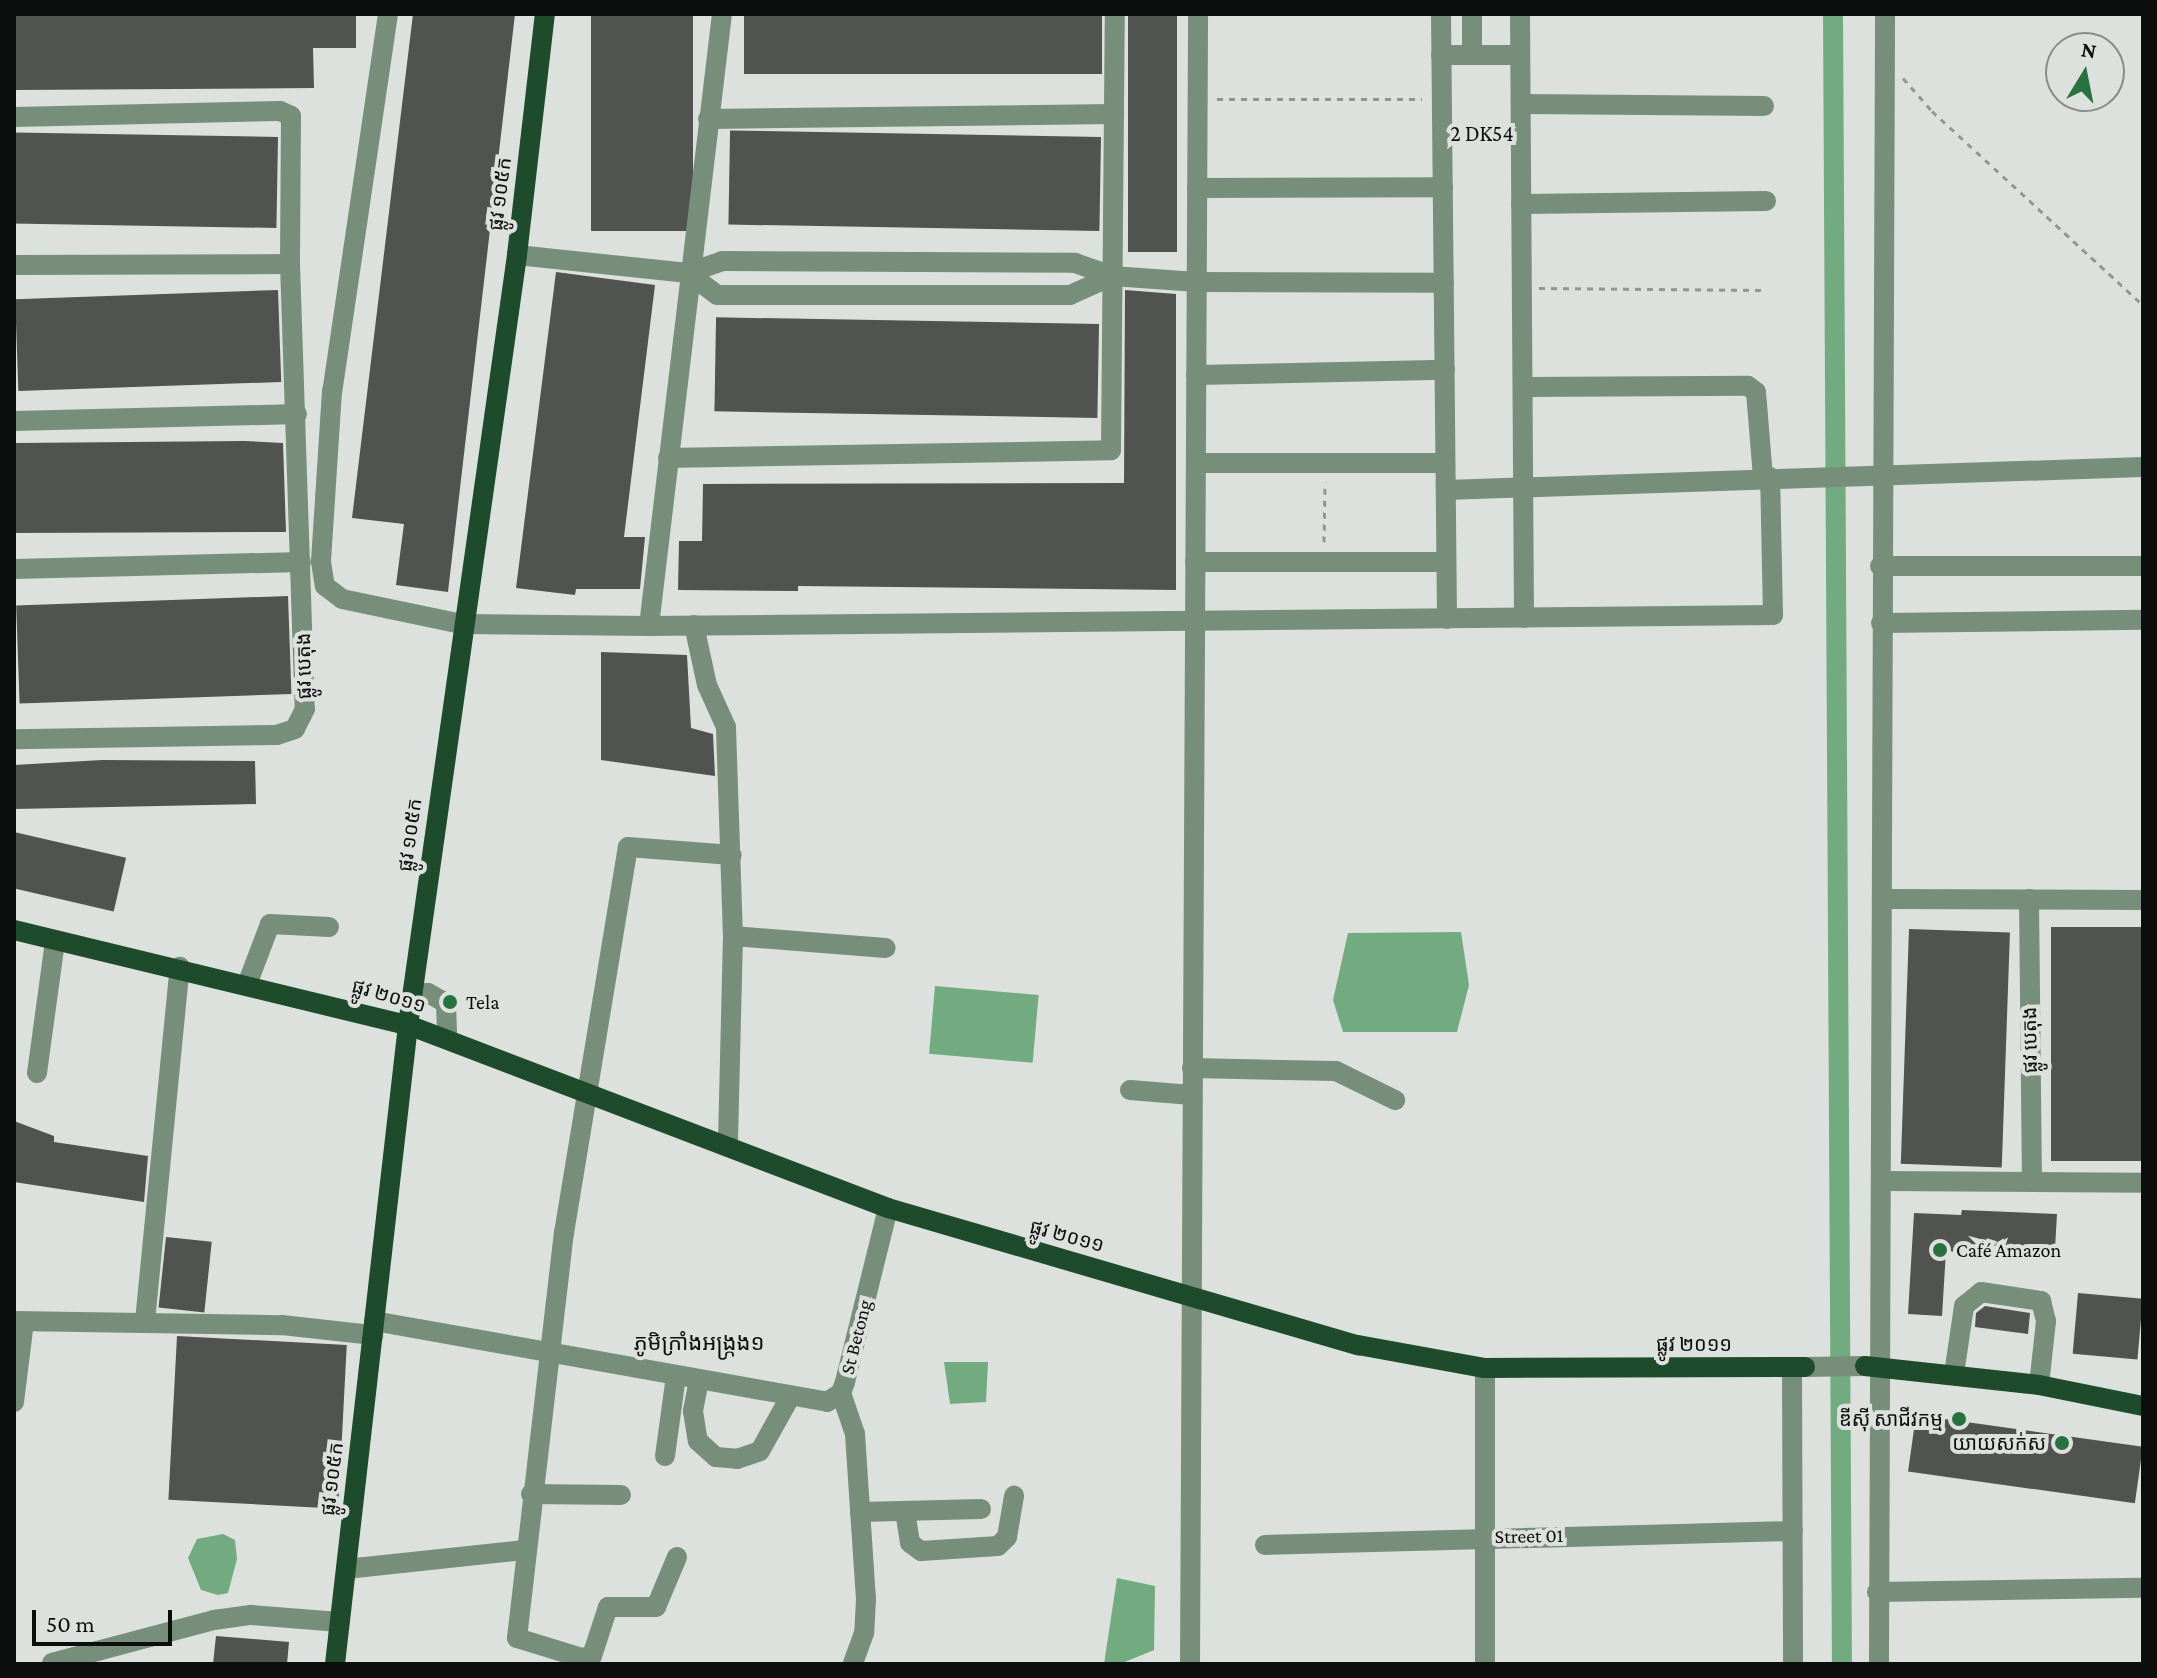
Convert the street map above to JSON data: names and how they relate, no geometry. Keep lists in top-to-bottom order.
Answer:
{
  "streets": {
    "main road": ["ផ្លូវ ១០៥ក", "ផ្លូវ ២០១១"],
    "street": ["ផ្លូវ បេតុង", "St Betong", "Street 01"]
  },
  "crossings": [
    ["ផ្លូវ ១០៥ក", "ផ្លូវ ២០១១"],
    ["ផ្លូវ ១០៥ក", "St Betong"],
    ["ផ្លូវ ២០១១", "St Betong"]
  ],
  "districts": ["2 DK54", "ភូមិក្រាំងអង្រ្កង១"],
  "places": [
    "Tela",
    "Café Amazon",
    "ឌីស៊ី សាជីវកម្ម",
    "យាយសក់ស"
  ],
  "scale_bar": "50 m",
  "north": "top"
}
